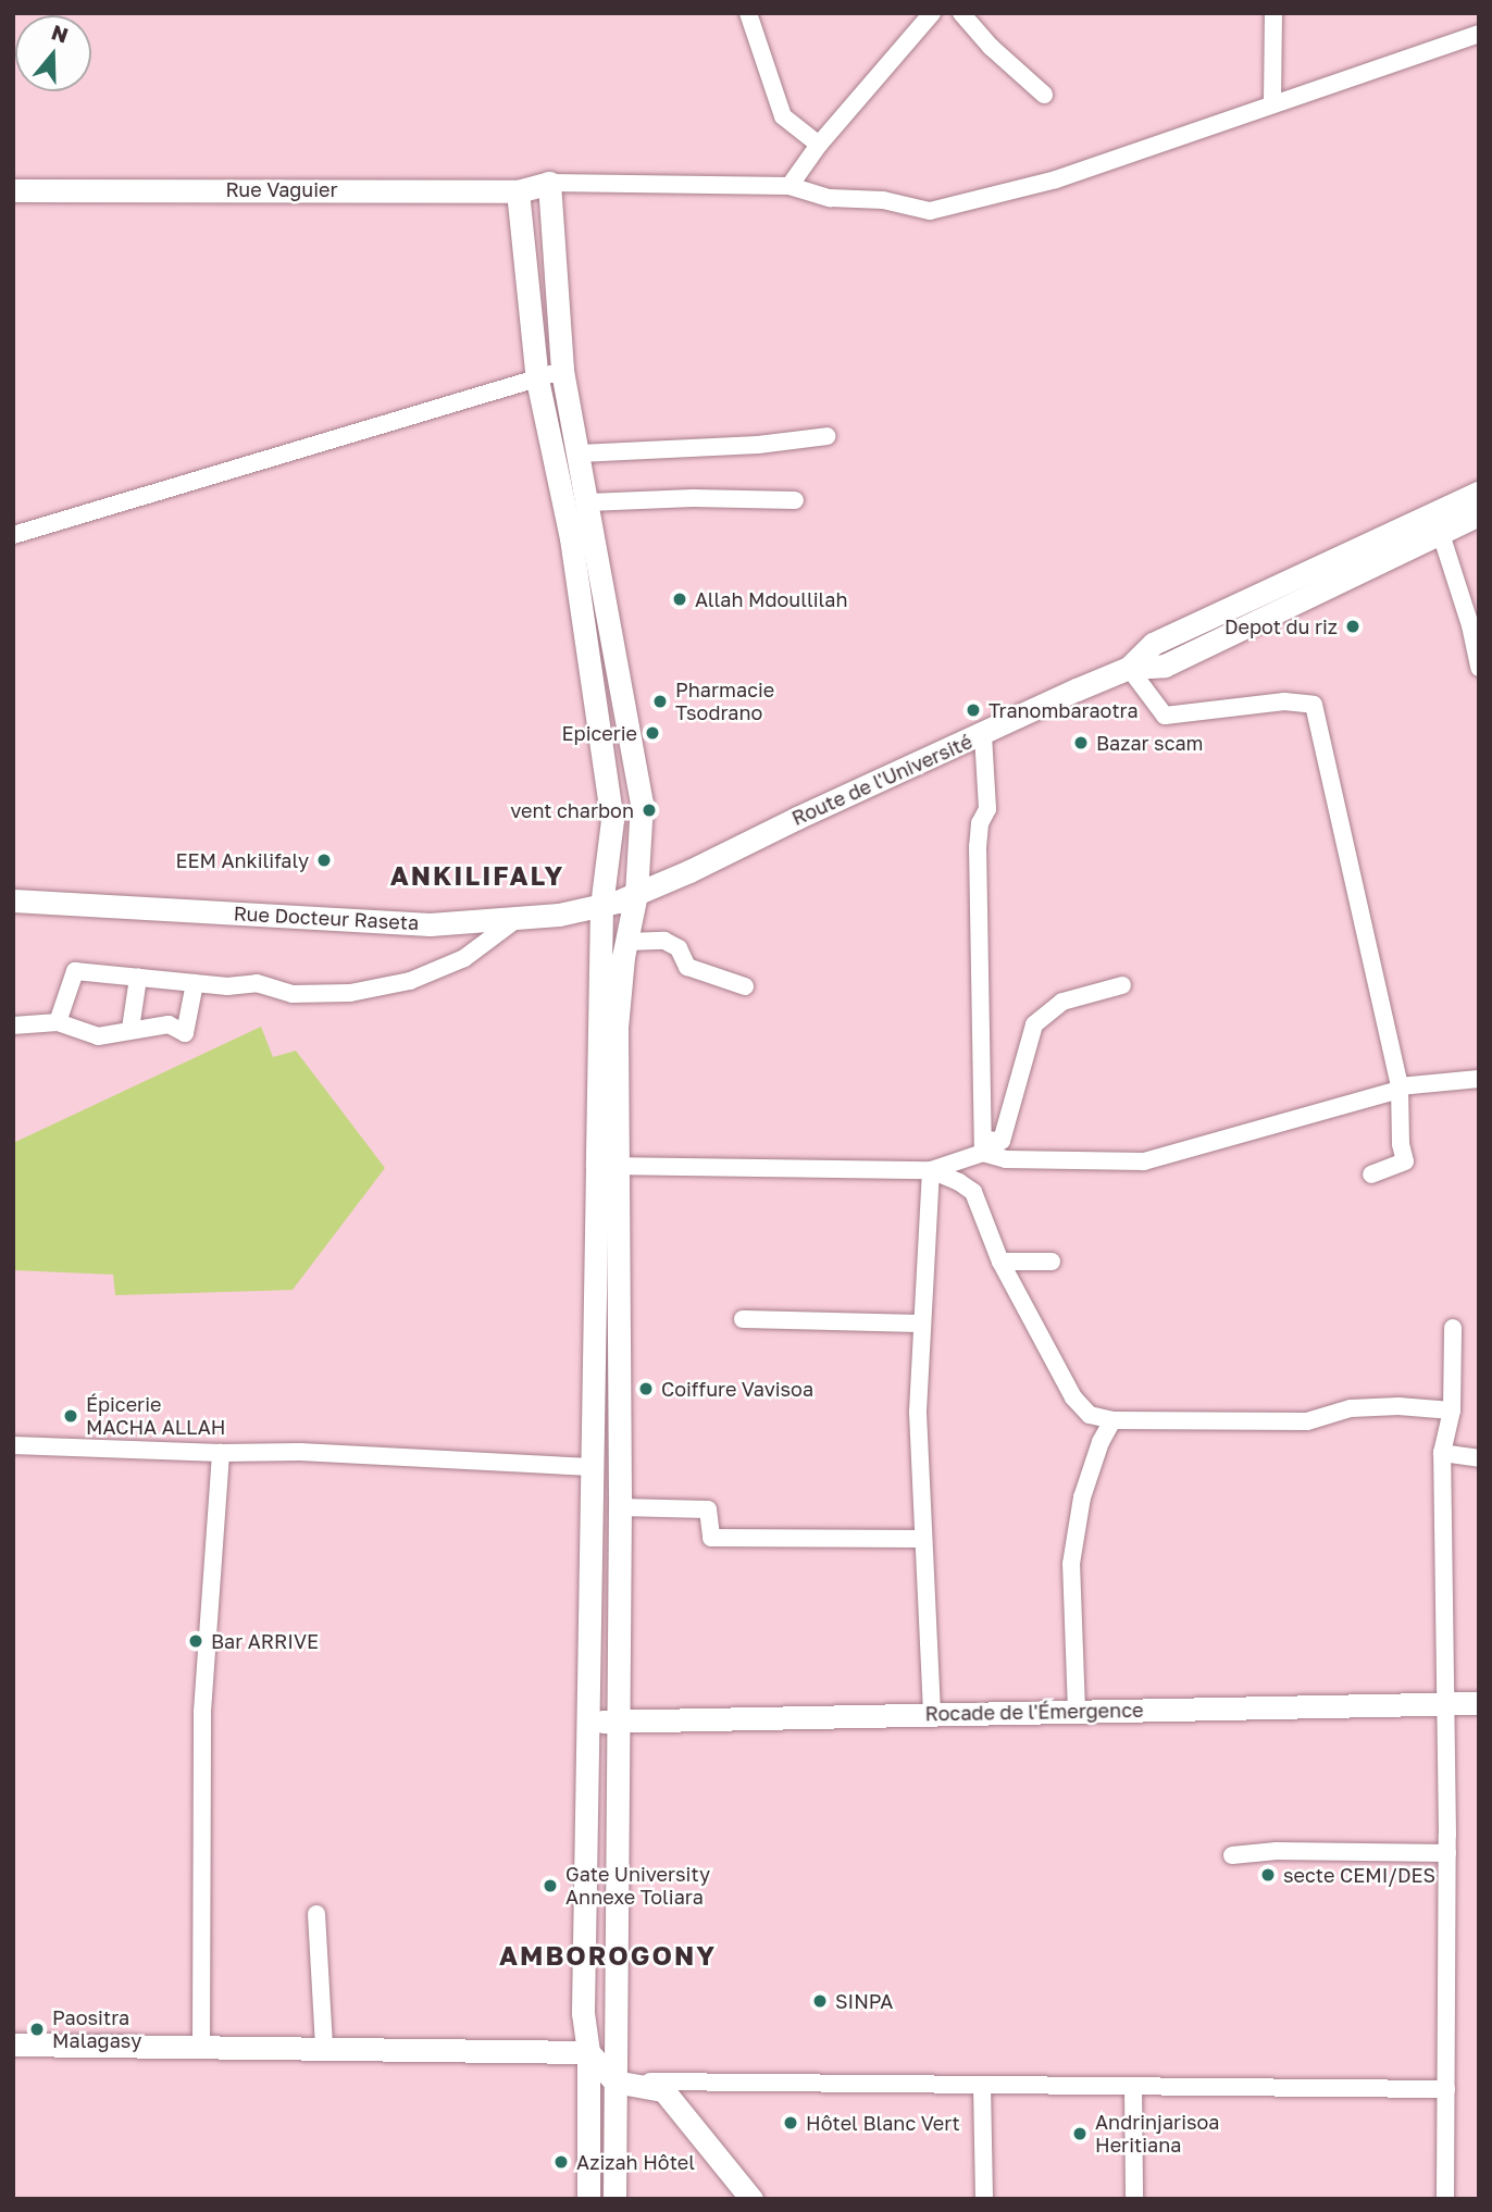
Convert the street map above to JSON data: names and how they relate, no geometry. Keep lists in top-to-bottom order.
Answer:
{
  "streets": {
    "main road": [
      "Rue Vaguier",
      "Route de l'Université",
      "Rue Docteur Raseta",
      "Rocade de l'Émergence"
    ]
  },
  "crossings": [
    ["Route de l'Université", "Rue Docteur Raseta"]
  ],
  "districts": ["ANKILIFALY", "AMBOROGONY"],
  "places": [
    "Allah Mdoullilah",
    "Depot du riz",
    "Pharmacie Tsodrano",
    "Tranombaraotra",
    "Epicerie",
    "Bazar scam",
    "vent charbon",
    "EEM Ankilifaly",
    "Coiffure Vavisoa",
    "Épicerie MACHA ALLAH",
    "Bar ARRIVE",
    "secte CEMI/DES",
    "Gate University Annexe Toliara",
    "SINPA",
    "Paositra Malagasy",
    "Hôtel Blanc Vert",
    "Andrinjarisoa Heritiana",
    "Azizah Hôtel"
  ],
  "north": "top"
}
